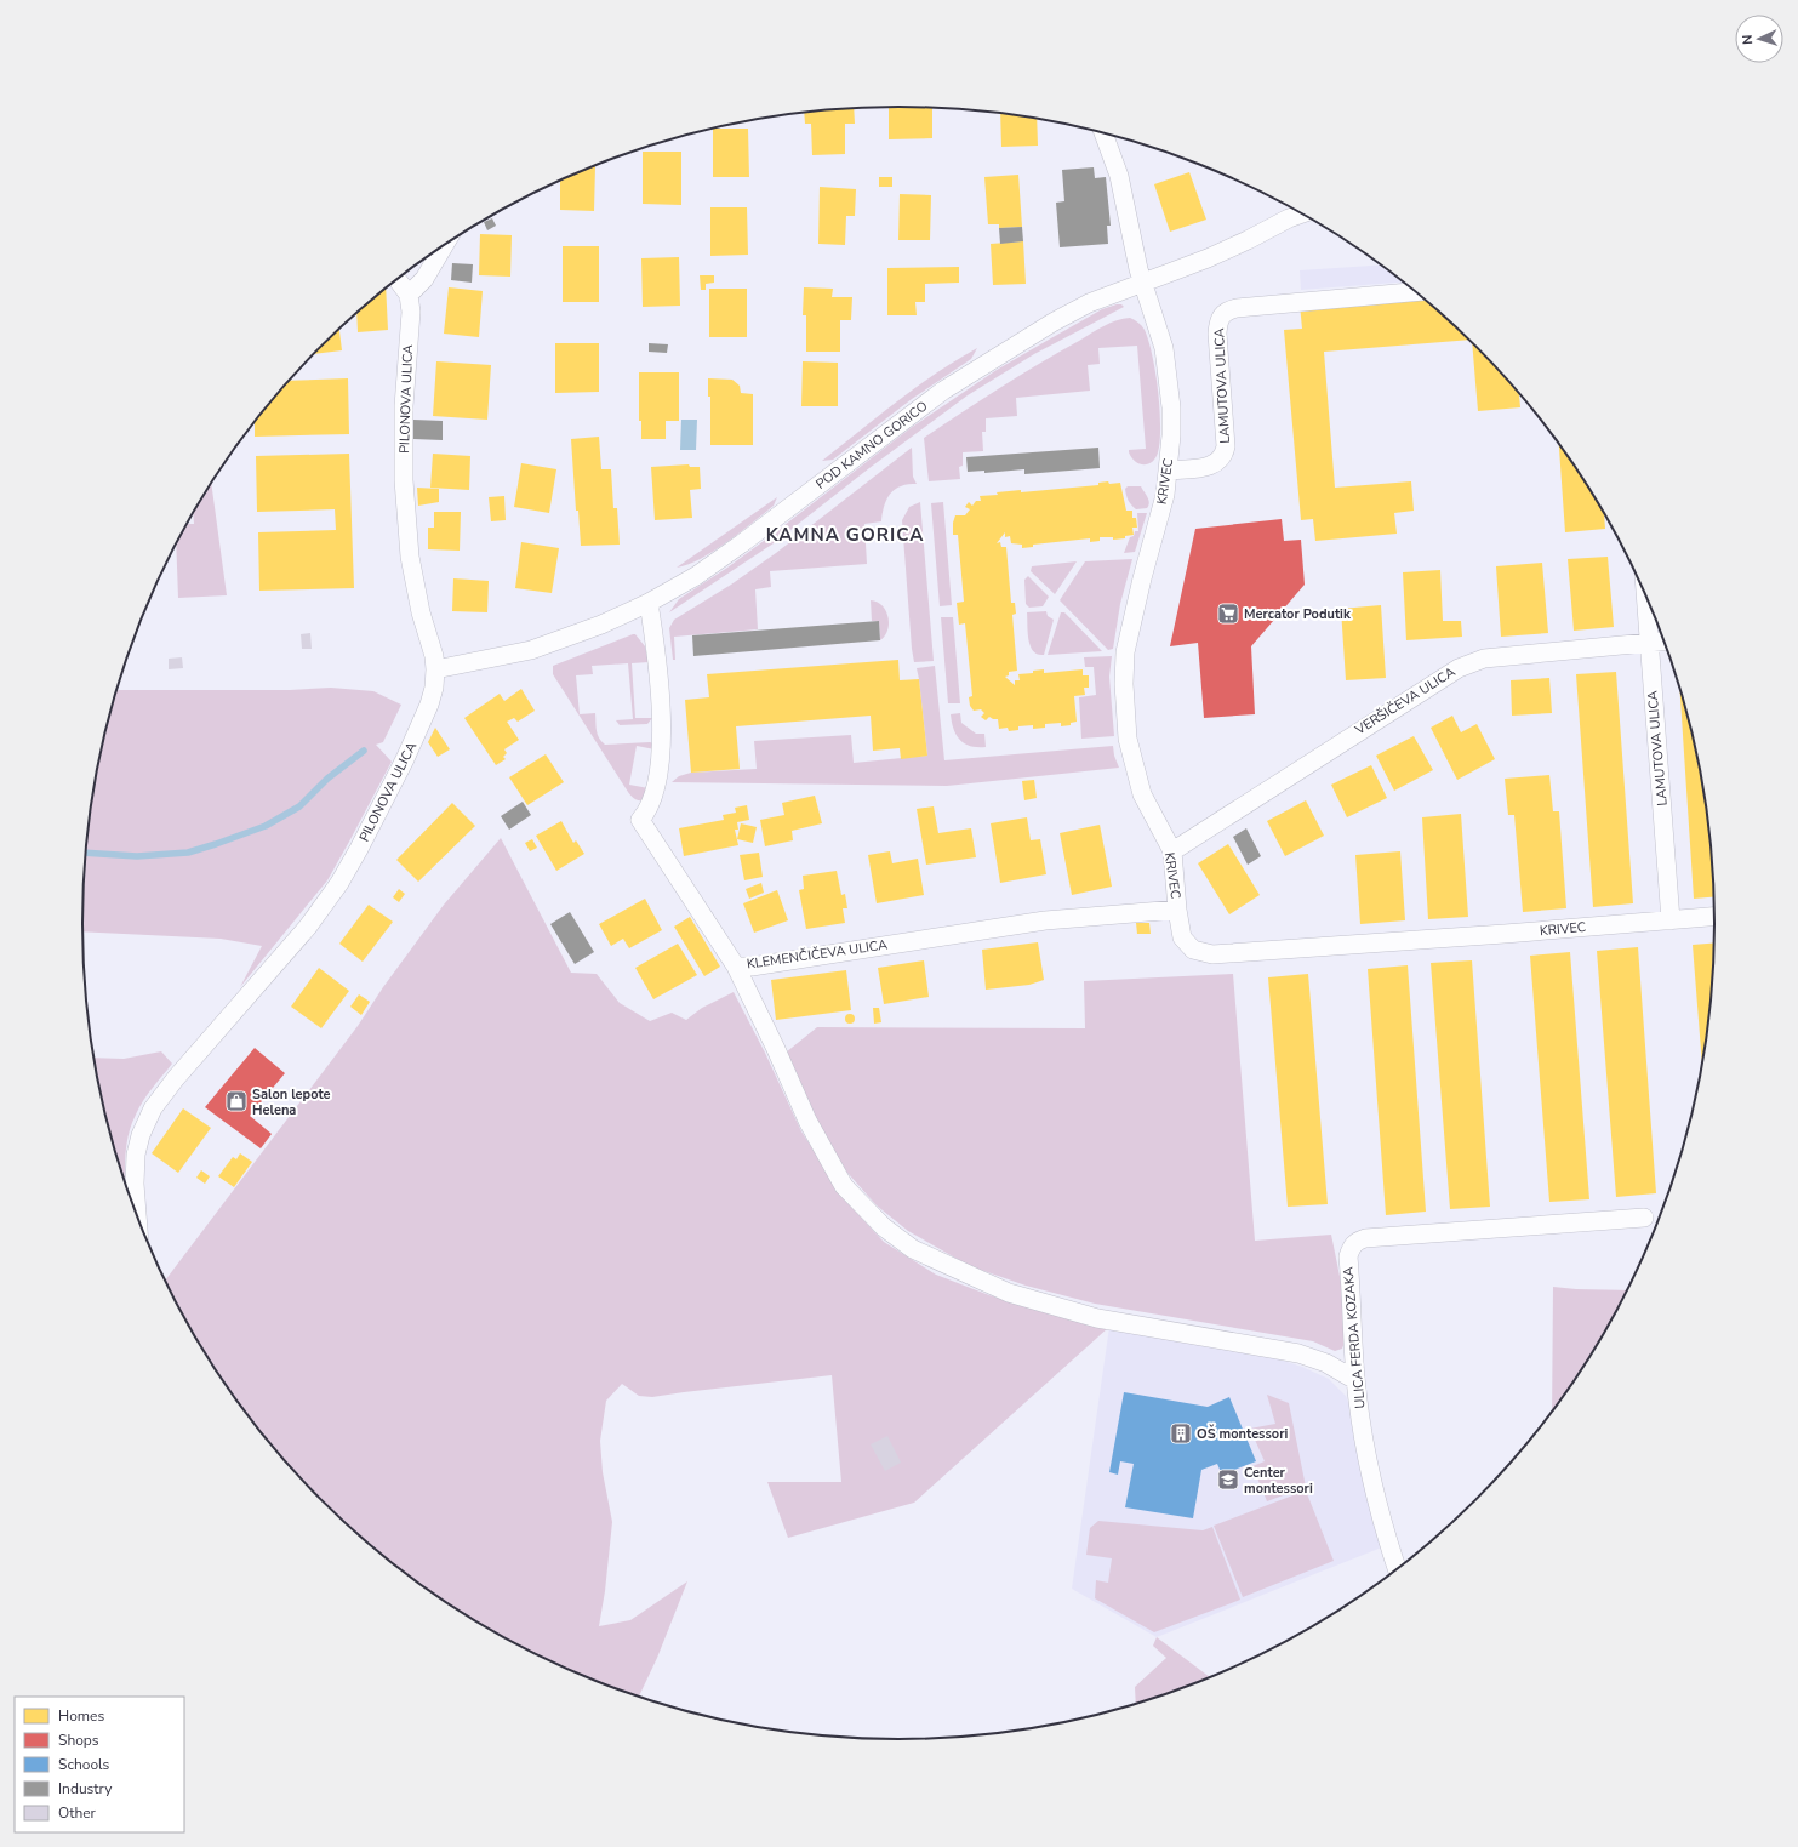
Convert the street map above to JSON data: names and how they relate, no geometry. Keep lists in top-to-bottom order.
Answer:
{
  "streets": {
    "street": [
      "LAMUTOVA ULICA",
      "PILONOVA ULICA",
      "POD KAMNO GORICO",
      "KRIVEC",
      "VERŠIČEVA ULICA",
      "KLEMENČIČEVA ULICA",
      "ULICA FERDA KOZAKA"
    ]
  },
  "crossings": [
    ["LAMUTOVA ULICA", "KRIVEC"],
    ["LAMUTOVA ULICA", "VERŠIČEVA ULICA"],
    ["PILONOVA ULICA", "POD KAMNO GORICO"],
    ["POD KAMNO GORICO", "KRIVEC"],
    ["POD KAMNO GORICO", "KLEMENČIČEVA ULICA"],
    ["KRIVEC", "VERŠIČEVA ULICA"],
    ["KRIVEC", "KLEMENČIČEVA ULICA"]
  ],
  "districts": ["KAMNA GORICA"],
  "places": {
    "supermarket": ["Mercator Podutik"],
    "shop": ["Salon lepote Helena"],
    "building": ["OŠ montessori"],
    "school or university": ["Center montessori"]
  },
  "legend": [
    "Homes",
    "Shops",
    "Schools",
    "Industry",
    "Other"
  ],
  "north": "left"
}
